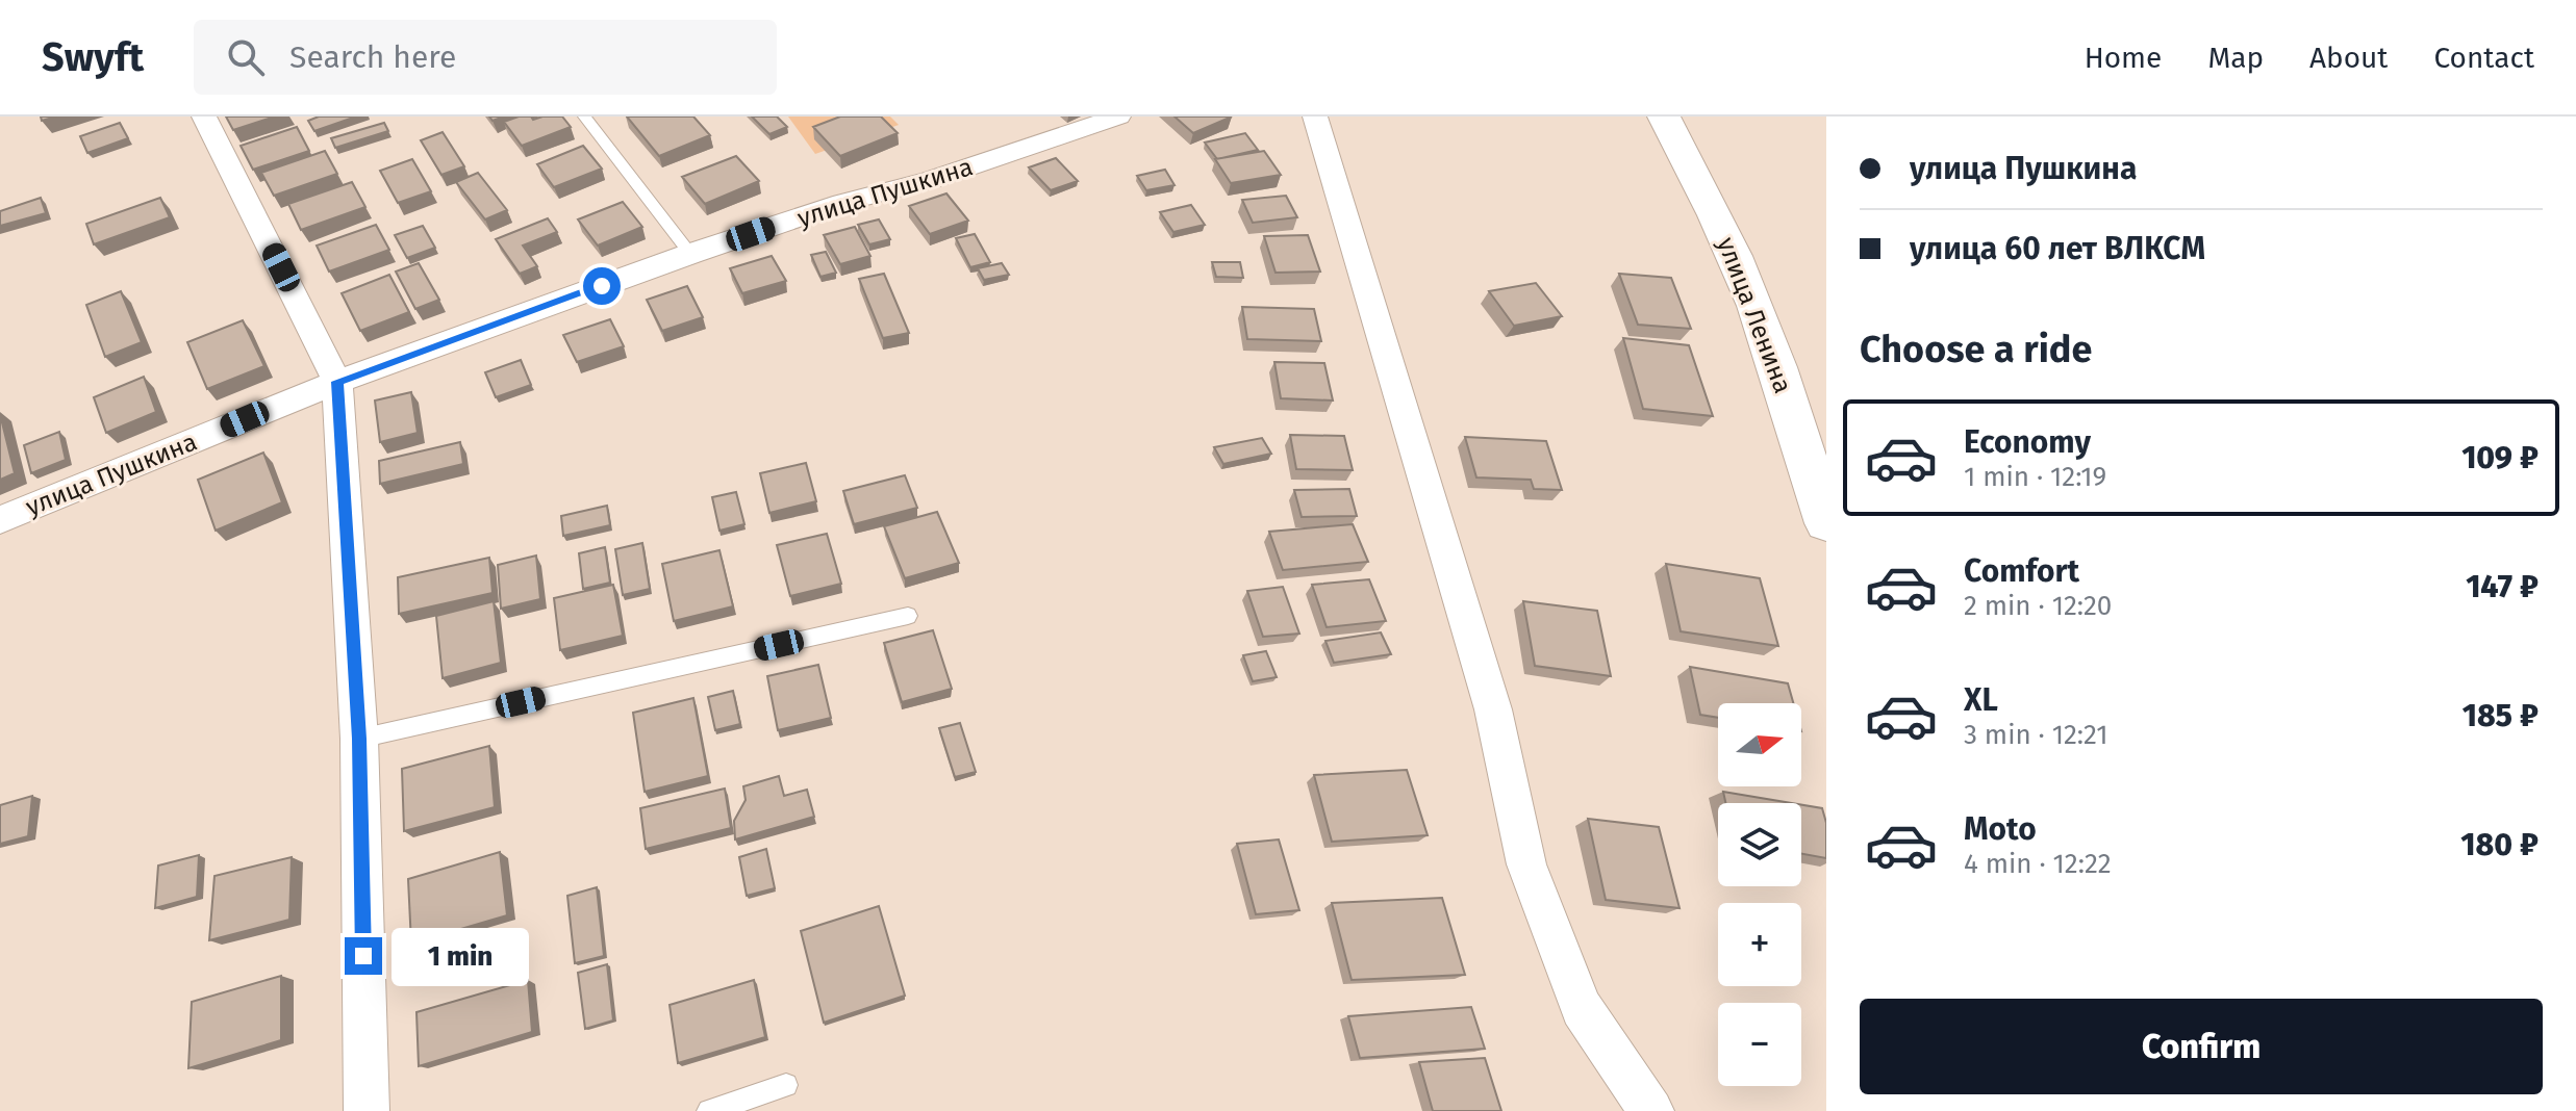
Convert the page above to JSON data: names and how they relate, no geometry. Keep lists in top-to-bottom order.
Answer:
{
  "streets": {
    "street": ["улица Пушкина", "улица Ленина"]
  },
  "north": "right",
  "page": {
    "header": "Swyft",
    "search": "Search here",
    "nav": [
      "Home",
      "Map",
      "About",
      "Contact"
    ],
    "banner": ["улица Пушкина", "улица 60 лет ВЛКСМ"],
    "heading": "Choose a ride",
    "list": [
      {
        "name": "Economy",
        "note": "1 min · 12:19",
        "value": "109 ₽"
      },
      {
        "name": "Comfort",
        "note": "2 min · 12:20",
        "value": "147 ₽"
      },
      {
        "name": "XL",
        "note": "3 min · 12:21",
        "value": "185 ₽"
      },
      {
        "name": "Moto",
        "note": "4 min · 12:22",
        "value": "180 ₽"
      }
    ],
    "map_buttons": ["+", "−"],
    "bubble": "1 min",
    "buttons": "Confirm"
  }
}
